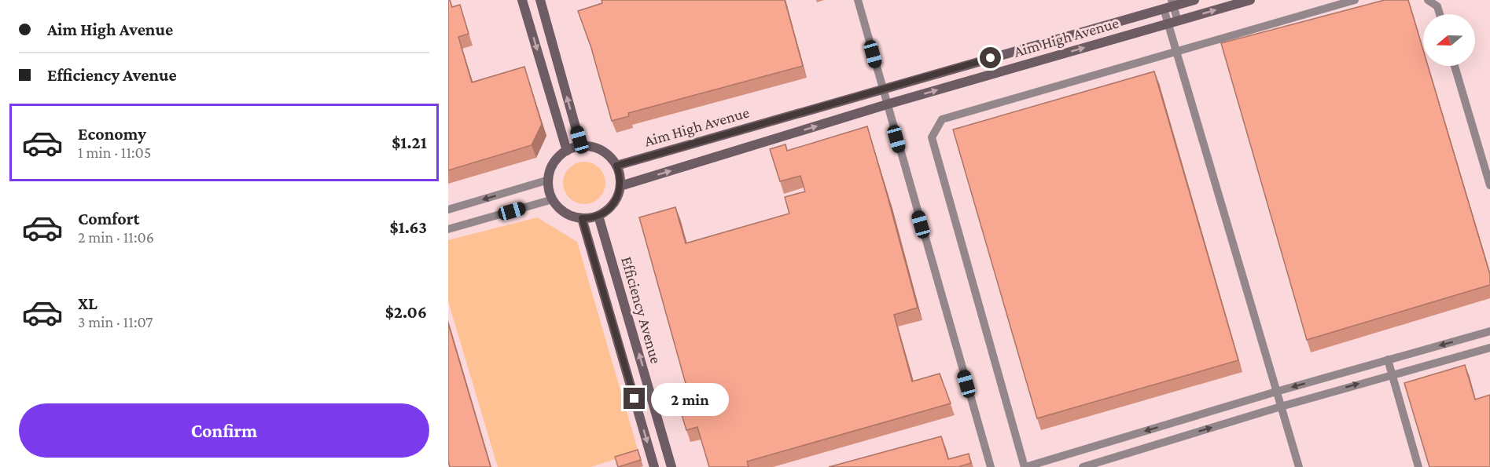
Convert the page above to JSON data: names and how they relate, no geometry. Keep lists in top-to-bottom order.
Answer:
{
  "streets": {
    "street": ["Aim High Avenue", "Efficiency Avenue"]
  },
  "crossings": [
    ["Aim High Avenue", "Efficiency Avenue"]
  ],
  "north": "left",
  "page": {
    "banner": ["Aim High Avenue", "Efficiency Avenue"],
    "list": [
      {
        "name": "Economy",
        "note": "1 min · 11:05",
        "value": "$1.21"
      },
      {
        "name": "Comfort",
        "note": "2 min · 11:06",
        "value": "$1.63"
      },
      {
        "name": "XL",
        "note": "3 min · 11:07",
        "value": "$2.06"
      }
    ],
    "bubble": "2 min",
    "buttons": "Confirm"
  }
}
